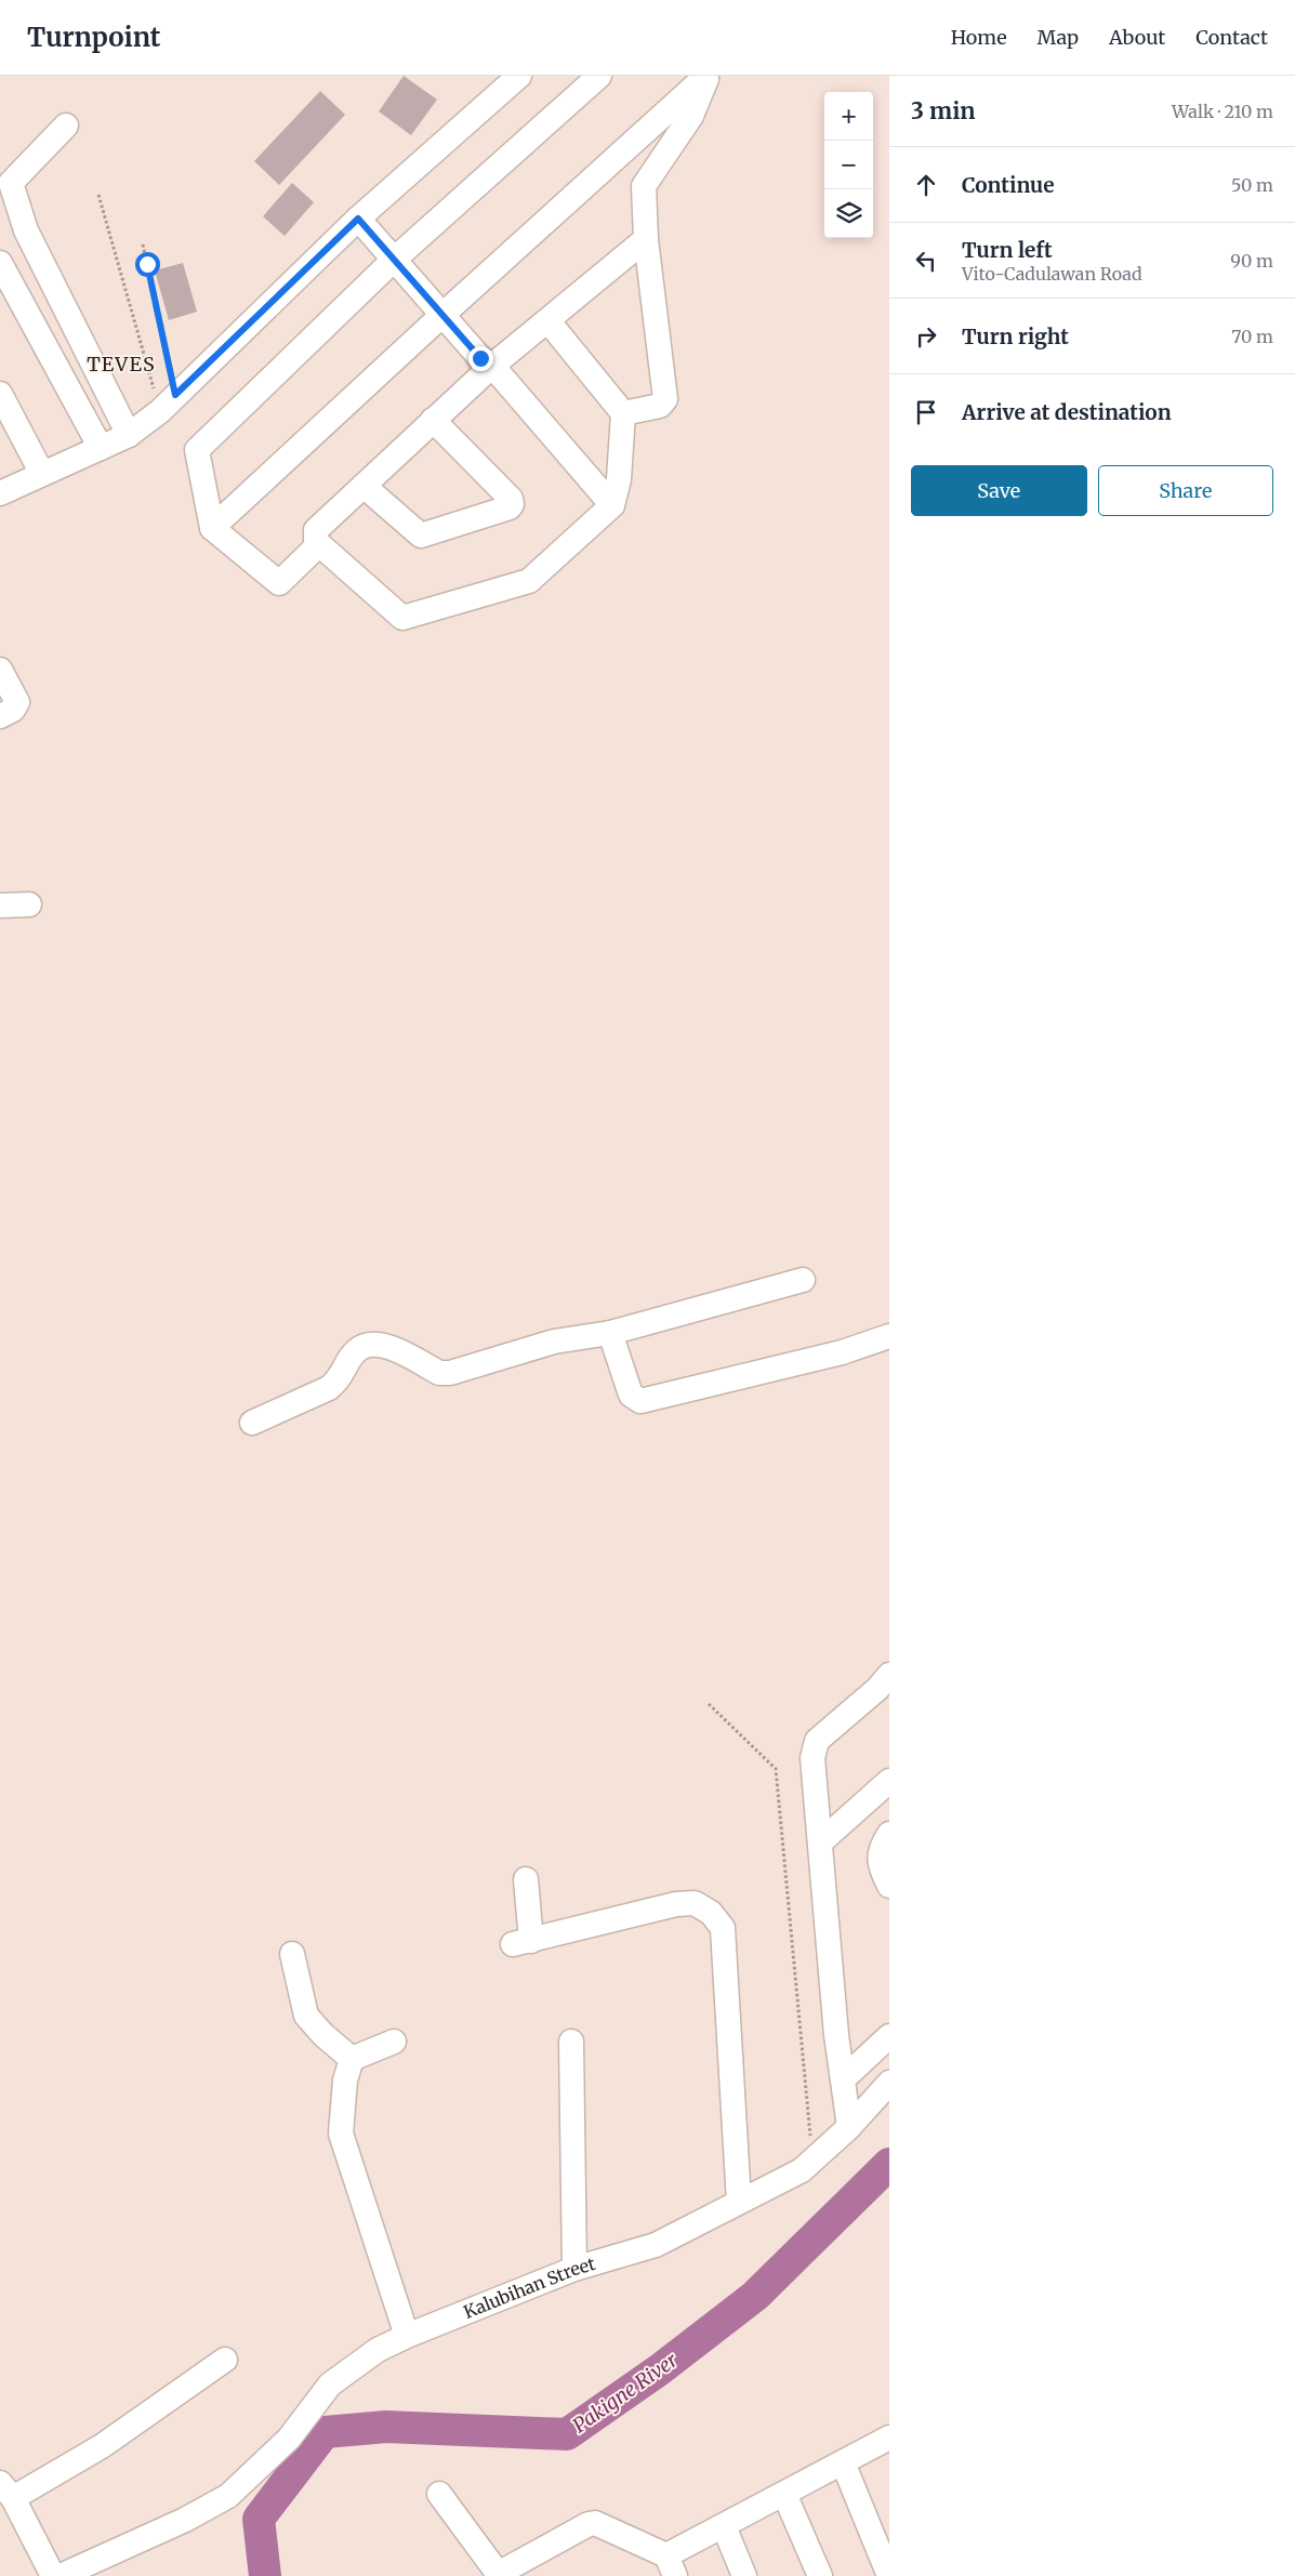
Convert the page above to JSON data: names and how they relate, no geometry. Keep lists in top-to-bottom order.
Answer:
{
  "streets": {
    "street": ["Kalubihan Street"]
  },
  "districts": ["TEVES"],
  "water": ["Pakigne River"],
  "page": {
    "header": "Turnpoint",
    "nav": [
      "Home",
      "Map",
      "About",
      "Contact"
    ],
    "heading": ["3 min", "Walk · 210 m"],
    "map_buttons": ["+", "−"],
    "list": [
      ["Continue", "50 m"],
      ["Turn left", "Vito-Cadulawan Road", "90 m"],
      ["Turn right", "70 m"],
      "Arrive at destination"
    ],
    "buttons": ["Save", "Share"]
  }
}
